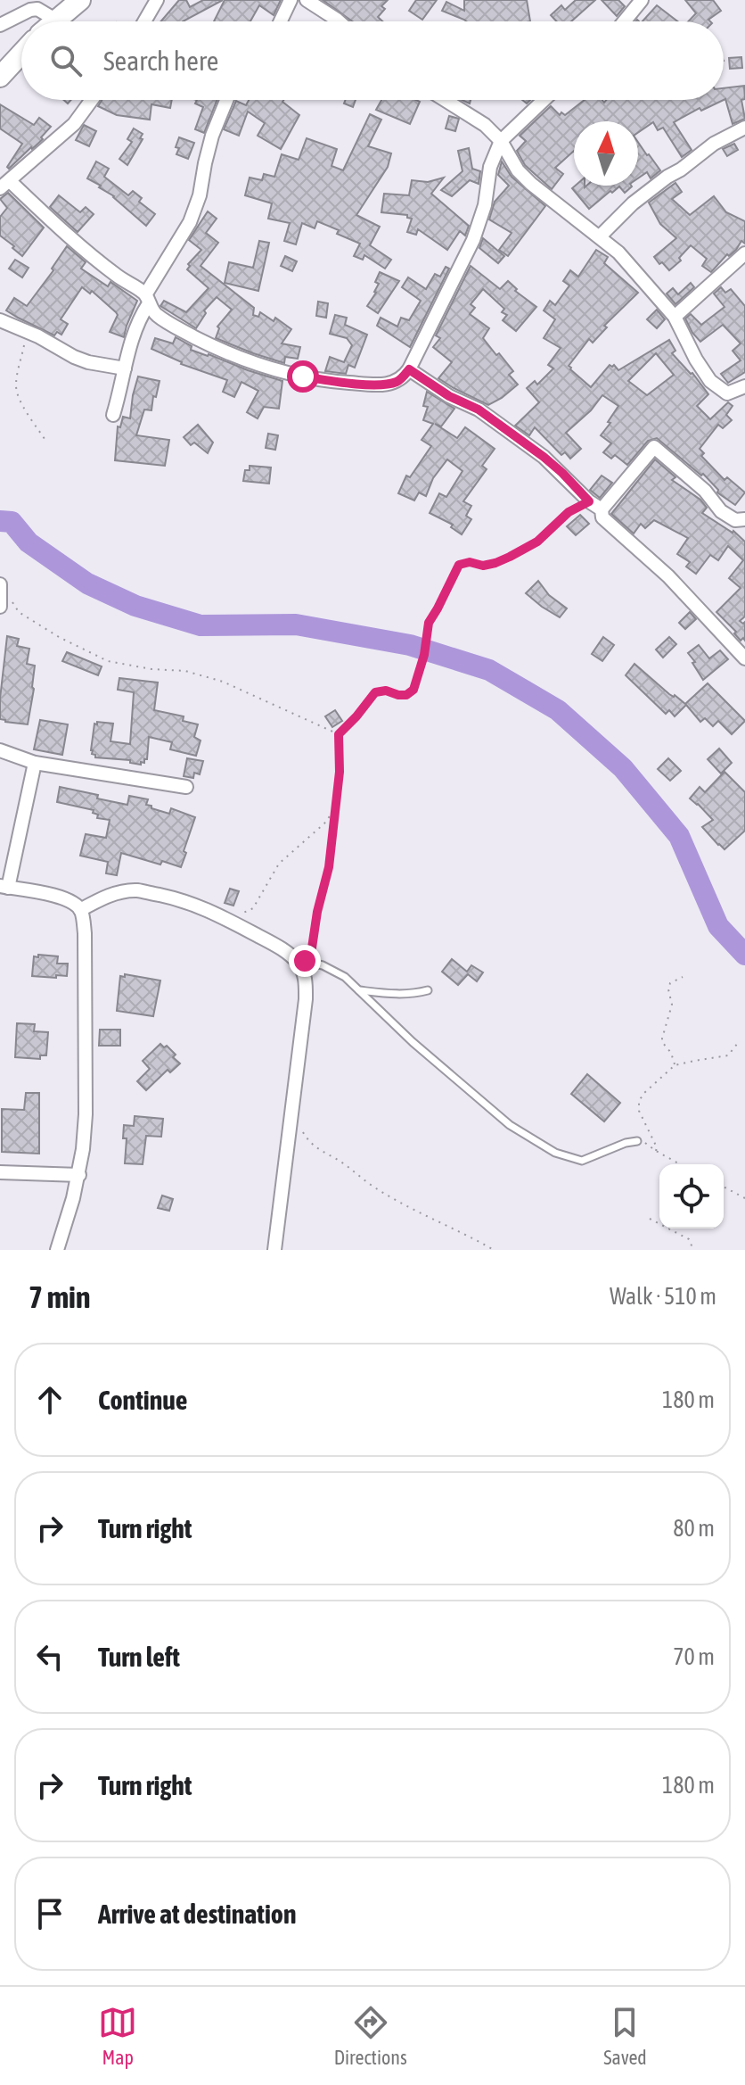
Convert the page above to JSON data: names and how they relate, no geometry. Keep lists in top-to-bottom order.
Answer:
{
  "north": "top",
  "page": {
    "search": "Search here",
    "heading": ["7 min", "Walk · 510 m"],
    "list": [
      ["Continue", "180 m"],
      ["Turn right", "80 m"],
      ["Turn left", "70 m"],
      ["Turn right", "180 m"],
      "Arrive at destination"
    ],
    "nav": ["Map", "Directions", "Saved"]
  }
}
